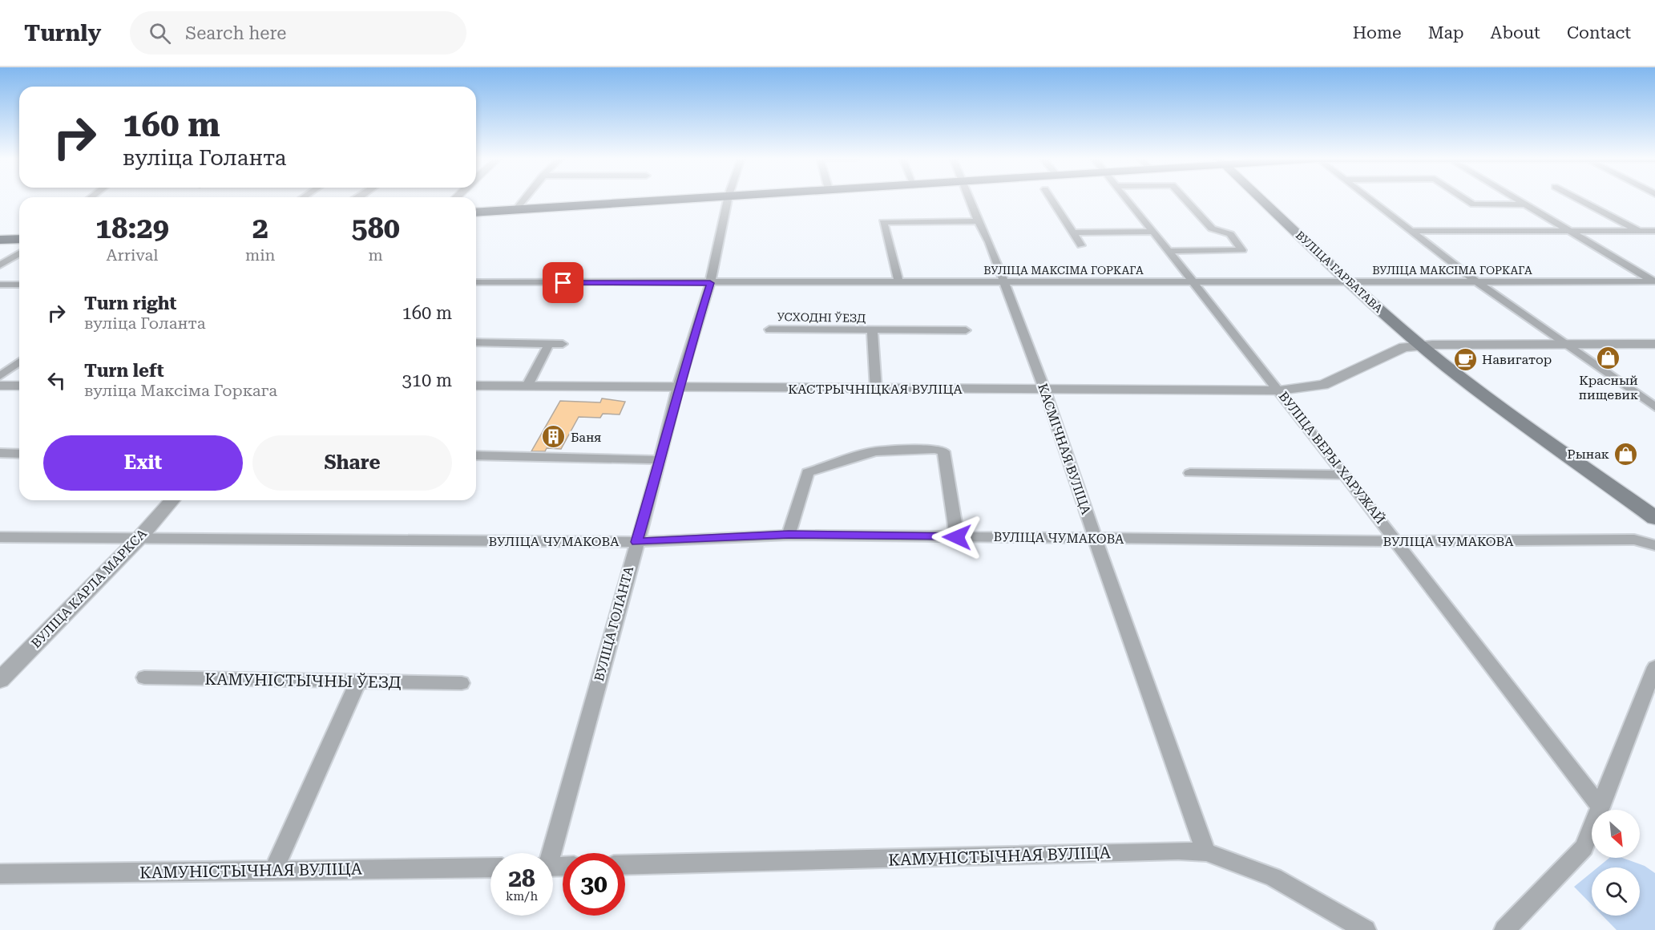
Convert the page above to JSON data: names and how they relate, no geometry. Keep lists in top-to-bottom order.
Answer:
{
  "streets": {
    "main road": ["ВУЛІЦА ГАРБАТАВА"],
    "street": [
      "ВУЛІЦА МАКСІМА ГОРКАГА",
      "УСХОДНІ ЎЕЗД",
      "КАСТРЫЧНІЦКАЯ ВУЛІЦА",
      "КАСМІЧНАЯ ВУЛІЦА",
      "ВУЛІЦА ВЕРЫ ХАРУЖАЙ",
      "ВУЛІЦА ЧУМАКОВА",
      "ВУЛІЦА КАРЛА МАРКСА",
      "ВУЛІЦА ГОЛАНТА",
      "КАМУНІСТЫЧНЫ ЎЕЗД",
      "КАМУНІСТЫЧНАЯ ВУЛІЦА"
    ]
  },
  "crossings": [
    ["ВУЛІЦА МАКСІМА ГОРКАГА", "ВУЛІЦА ГАРБАТАВА"],
    ["ВУЛІЦА МАКСІМА ГОРКАГА", "КАСМІЧНАЯ ВУЛІЦА"],
    ["ВУЛІЦА МАКСІМА ГОРКАГА", "ВУЛІЦА ВЕРЫ ХАРУЖАЙ"],
    ["ВУЛІЦА МАКСІМА ГОРКАГА", "ВУЛІЦА ГОЛАНТА"],
    ["ВУЛІЦА ГАРБАТАВА", "КАСТРЫЧНІЦКАЯ ВУЛІЦА"],
    ["УСХОДНІ ЎЕЗД", "КАСТРЫЧНІЦКАЯ ВУЛІЦА"],
    ["КАСТРЫЧНІЦКАЯ ВУЛІЦА", "КАСМІЧНАЯ ВУЛІЦА"],
    ["КАСТРЫЧНІЦКАЯ ВУЛІЦА", "ВУЛІЦА ВЕРЫ ХАРУЖАЙ"],
    ["КАСТРЫЧНІЦКАЯ ВУЛІЦА", "ВУЛІЦА ГОЛАНТА"],
    ["КАСМІЧНАЯ ВУЛІЦА", "ВУЛІЦА ЧУМАКОВА"],
    ["КАСМІЧНАЯ ВУЛІЦА", "КАМУНІСТЫЧНАЯ ВУЛІЦА"],
    ["ВУЛІЦА ВЕРЫ ХАРУЖАЙ", "ВУЛІЦА ЧУМАКОВА"],
    ["ВУЛІЦА ЧУМАКОВА", "ВУЛІЦА КАРЛА МАРКСА"],
    ["ВУЛІЦА ЧУМАКОВА", "ВУЛІЦА ГОЛАНТА"]
  ],
  "places": {
    "shop": ["Красный пищевик", "Рынак"],
    "cafe": ["Навигатор"],
    "building": ["Баня"]
  },
  "north": "bottom right",
  "page": {
    "header": "Turnly",
    "search": "Search here",
    "nav": [
      "Home",
      "Map",
      "About",
      "Contact"
    ],
    "turn": ["160 m", "вуліца Голанта"],
    "eta": [
      "18:29",
      "Arrival",
      "2",
      "min",
      "580",
      "m"
    ],
    "list": [
      {
        "name": "Turn right",
        "note": "вуліца Голанта",
        "value": "160 m"
      },
      {
        "name": "Turn left",
        "note": "вуліца Максіма Горкага",
        "value": "310 m"
      }
    ],
    "buttons": ["Exit", "Share"],
    "speed": "28 km/h",
    "limit": "30"
  }
}
